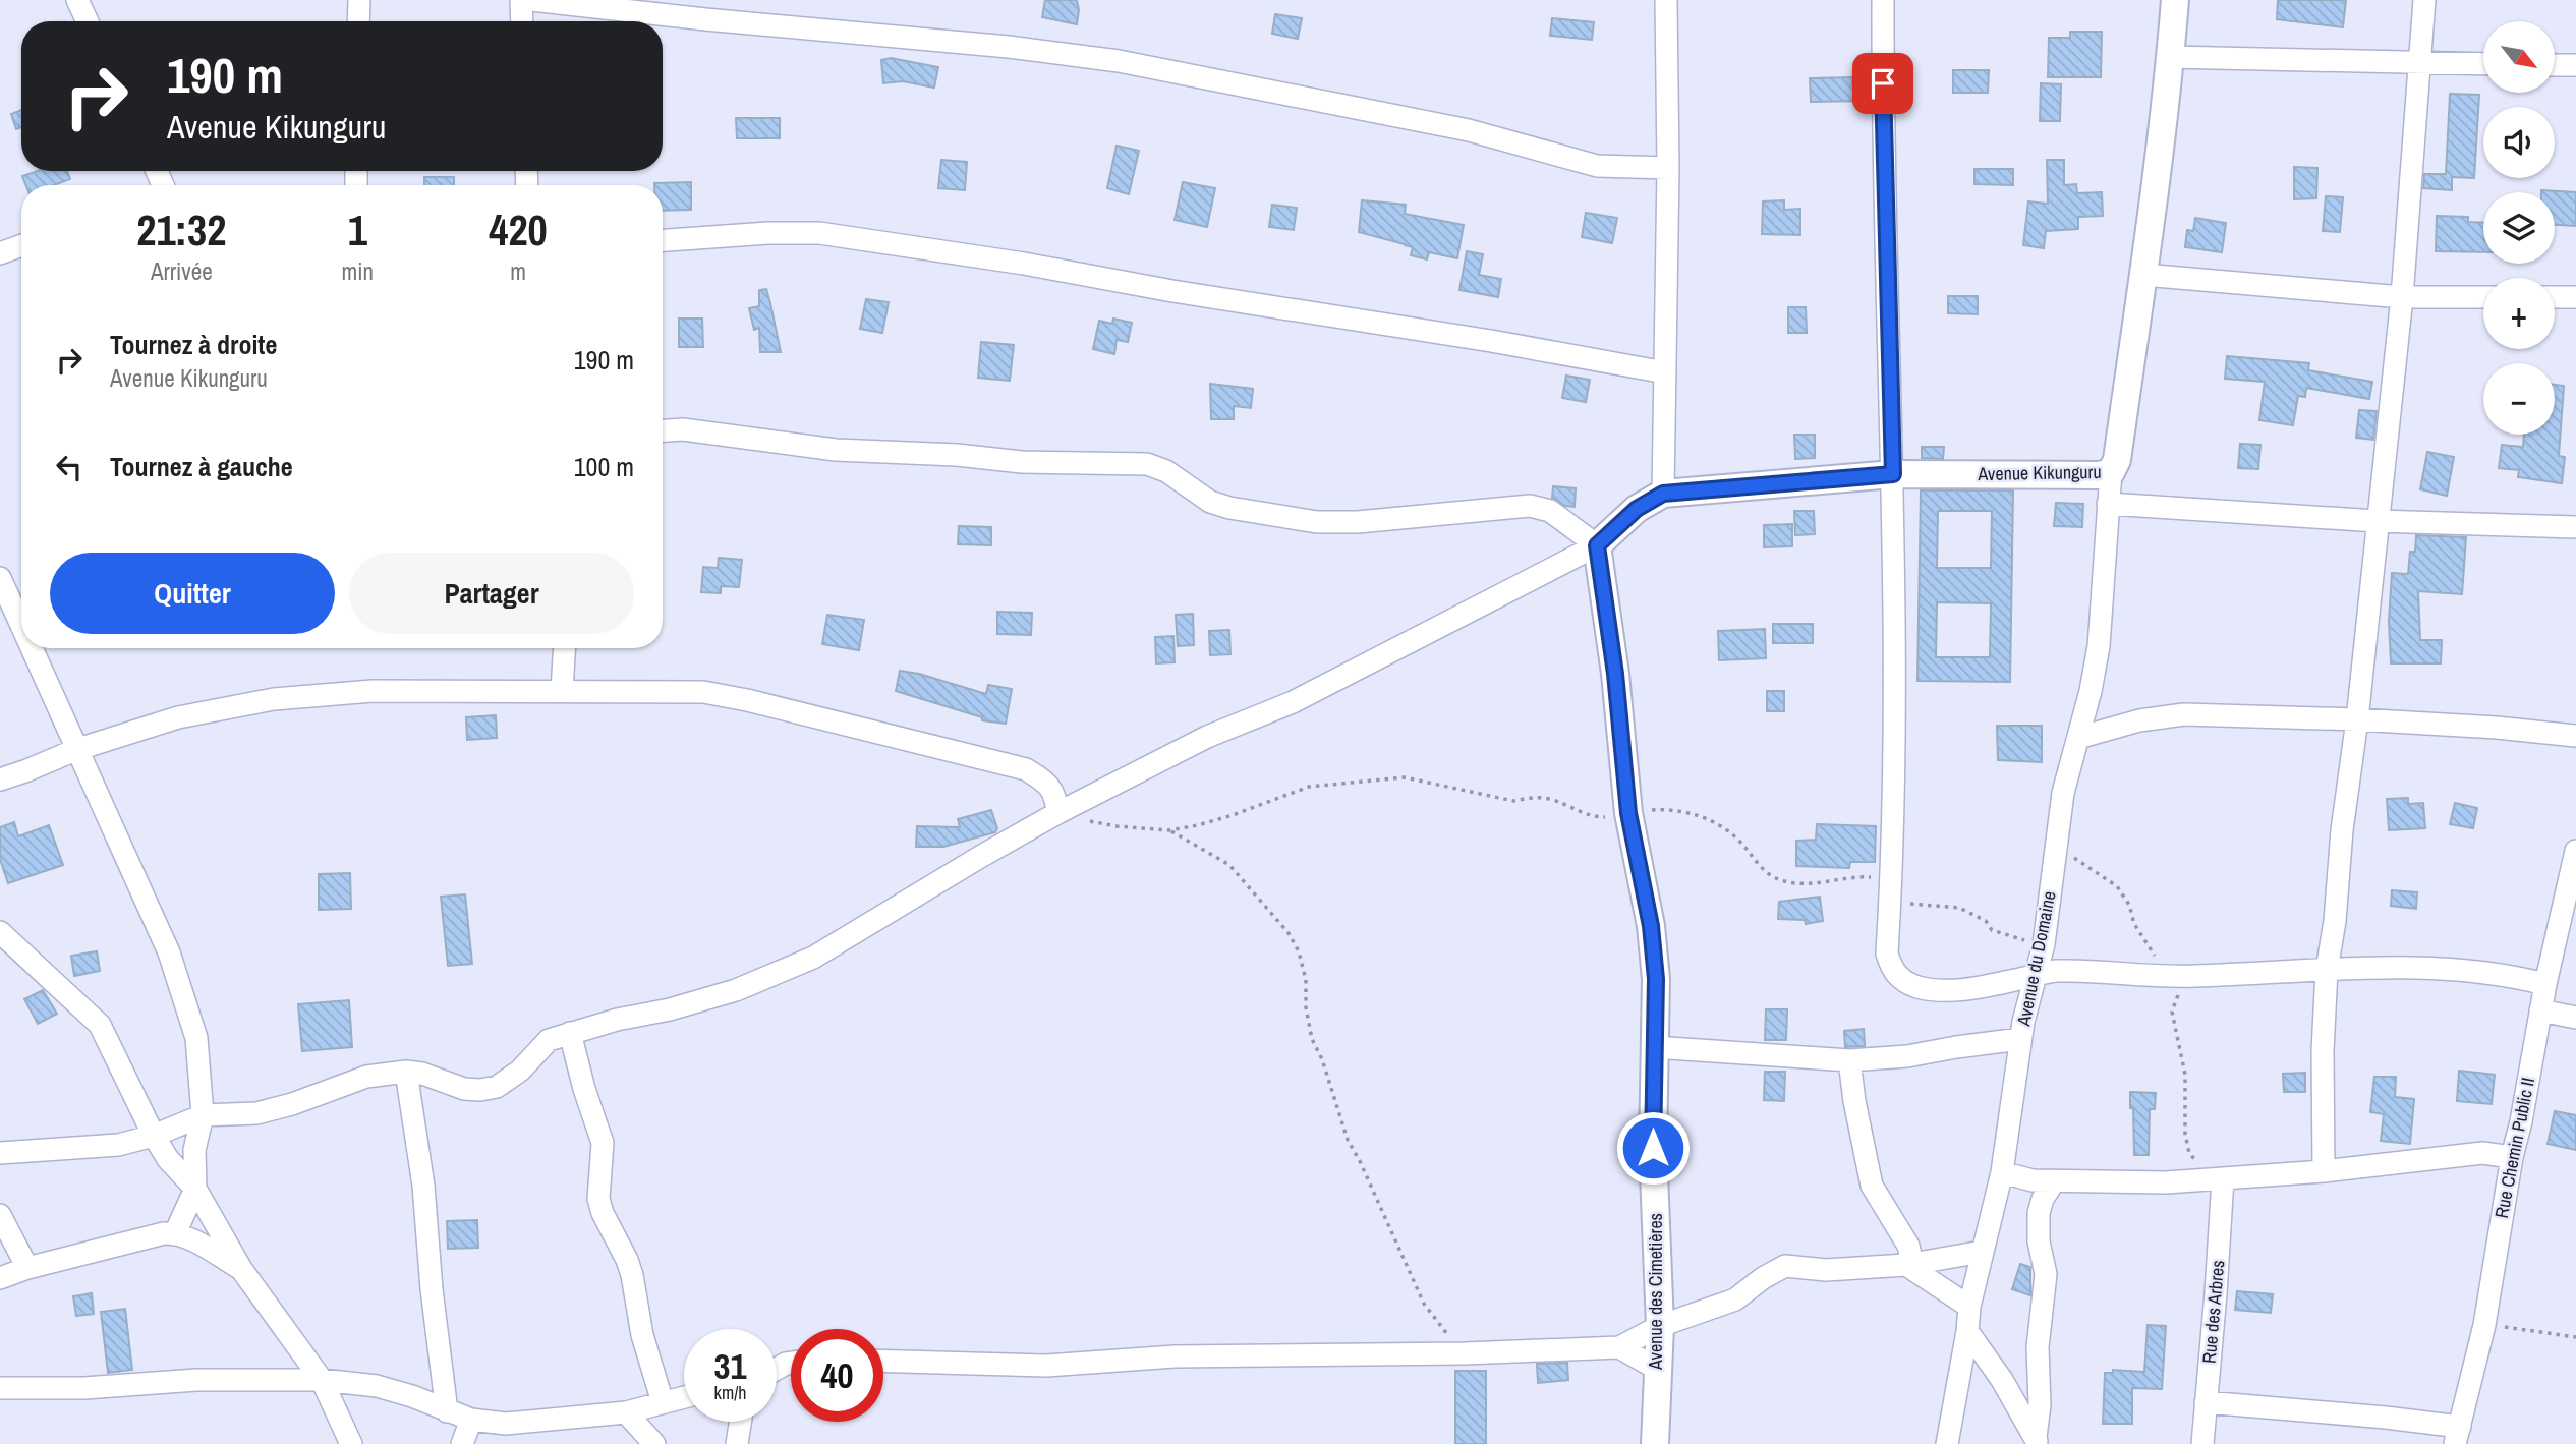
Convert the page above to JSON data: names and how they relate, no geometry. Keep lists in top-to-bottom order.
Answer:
{
  "streets": {
    "street": [
      "Avenue Kikunguru",
      "Avenue du Domaine",
      "Rue Chemin Public II",
      "Avenue des Cimetières",
      "Rue des Arbres"
    ]
  },
  "crossings": [
    ["Avenue Kikunguru", "Avenue du Domaine"],
    ["Avenue Kikunguru", "Avenue des Cimetières"]
  ],
  "north": "bottom right",
  "page": {
    "map_buttons": ["+", "−"],
    "turn": ["190 m", "Avenue Kikunguru"],
    "eta": [
      "21:32",
      "Arrivée",
      "1",
      "min",
      "420",
      "m"
    ],
    "list": [
      {
        "name": "Tournez à droite",
        "note": "Avenue Kikunguru",
        "value": "190 m"
      },
      {
        "name": "Tournez à gauche",
        "value": "100 m"
      }
    ],
    "buttons": ["Quitter", "Partager"],
    "speed": "31 km/h",
    "limit": "40"
  }
}
